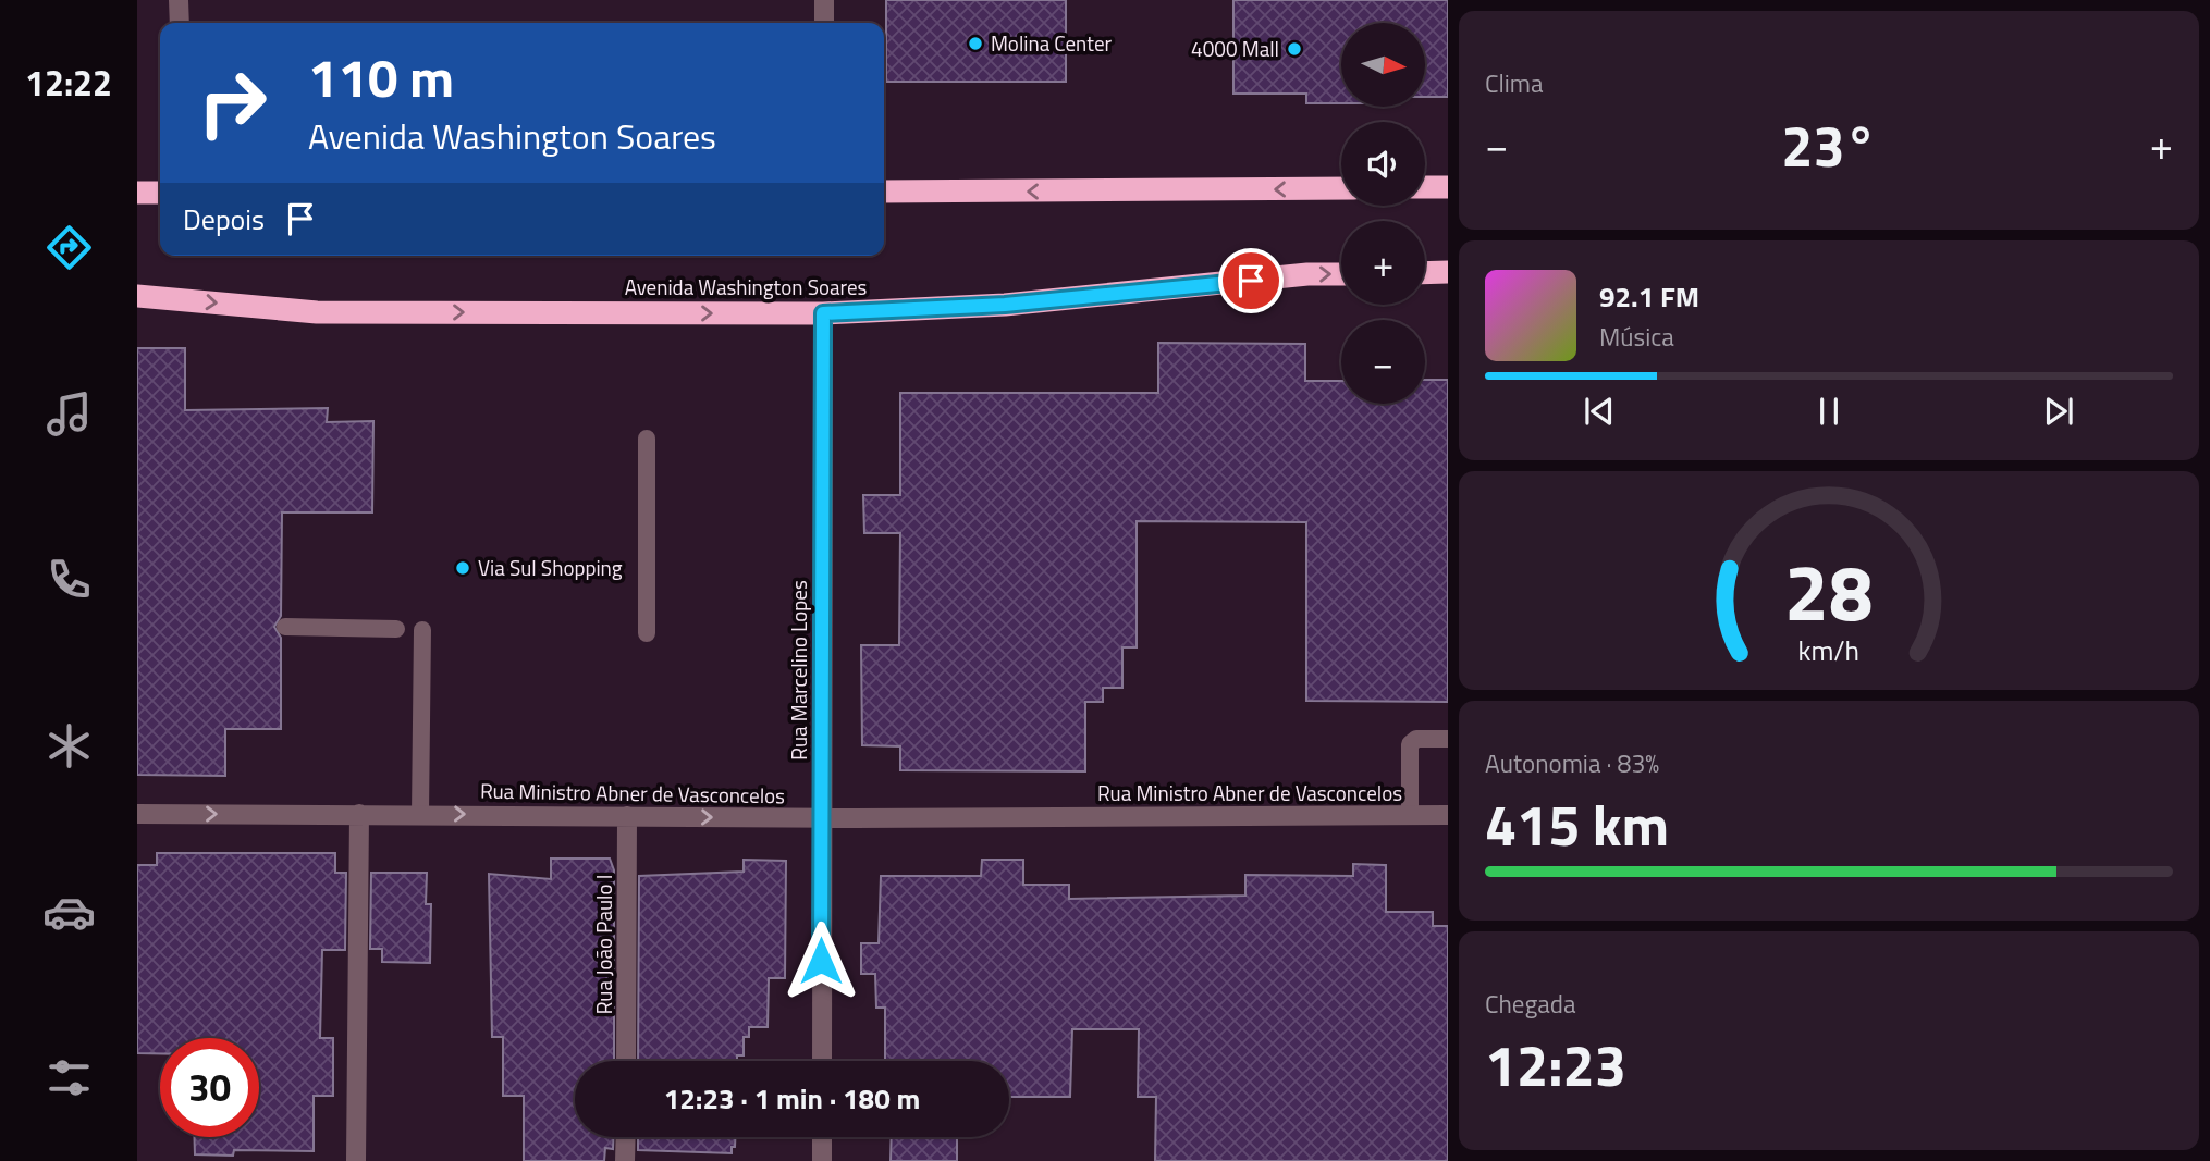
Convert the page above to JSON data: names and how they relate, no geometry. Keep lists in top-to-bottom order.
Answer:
{
  "streets": {
    "highway": ["Avenida Washington Soares"],
    "street": ["Rua Marcelino Lopes", "Rua Ministro Abner de Vasconcelos", "Rua João Paulo I"]
  },
  "crossings": [
    ["Avenida Washington Soares", "Rua Marcelino Lopes"],
    ["Rua Marcelino Lopes", "Rua Ministro Abner de Vasconcelos"],
    ["Rua Ministro Abner de Vasconcelos", "Rua João Paulo I"]
  ],
  "one_way": ["Rua Ministro Abner de Vasconcelos"],
  "places": ["Molina Center", "4000 Mall", "Via Sul Shopping"],
  "north": "right",
  "page": {
    "tabs": "12:22",
    "tile": [
      "Clima",
      ["Autonomia · 83%", "415 km"],
      ["Chegada", "12:23"]
    ],
    "map_buttons": ["+", "−"],
    "turn": ["110 m", "Avenida Washington Soares"],
    "heat": ["−", "23°", "+"],
    "then": "Depois",
    "song": ["92.1 FM", "Música"],
    "limit": "30",
    "trip": "12:23 · 1 min · 180 m",
    "gauge": ["28", "km/h"]
  }
}
